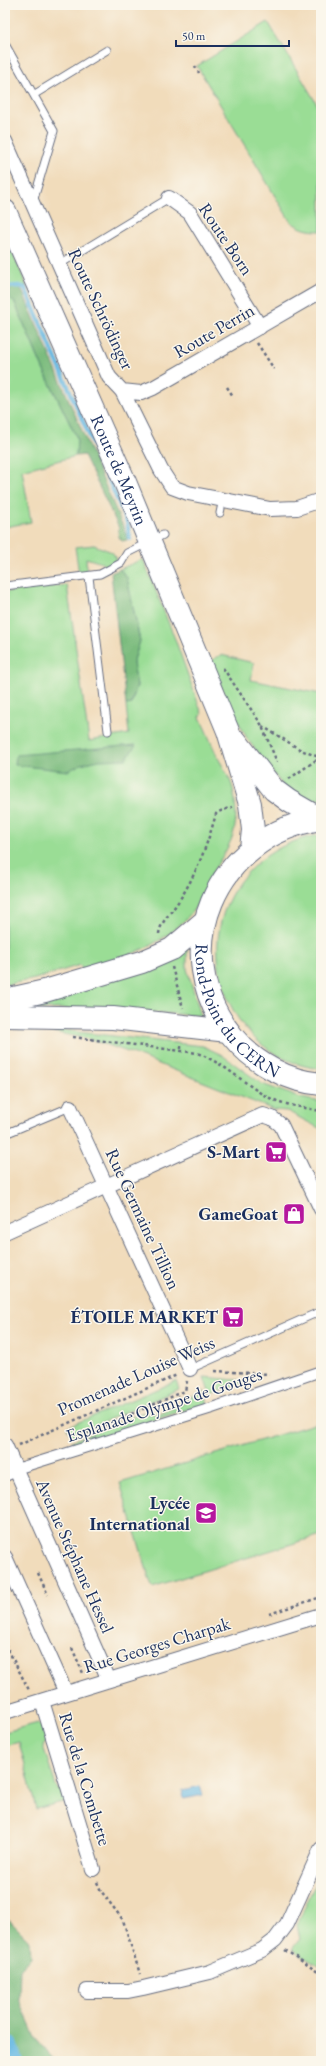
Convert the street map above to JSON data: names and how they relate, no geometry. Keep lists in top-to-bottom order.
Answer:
{
  "streets": {
    "main road": ["Route de Meyrin", "Rond-Point du CERN"],
    "street": [
      "Route Born",
      "Route Schrödinger",
      "Route Perrin",
      "Rue Germaine Tillion",
      "Esplanade Olympe de Gouges",
      "Avenue Stéphane Hessel",
      "Rue Georges Charpak",
      "Rue de la Combette"
    ],
    "lane": ["Promenade Louise Weiss"]
  },
  "crossings": [
    ["Route Born", "Route Perrin"],
    ["Route Schrödinger", "Route Perrin"],
    ["Route de Meyrin", "Rond-Point du CERN"],
    ["Rue Germaine Tillion", "Promenade Louise Weiss"],
    ["Promenade Louise Weiss", "Avenue Stéphane Hessel"],
    ["Esplanade Olympe de Gouges", "Avenue Stéphane Hessel"],
    ["Avenue Stéphane Hessel", "Rue Georges Charpak"],
    ["Rue Georges Charpak", "Rue de la Combette"]
  ],
  "places": {
    "supermarket": ["S-Mart", "ÉTOILE MARKET"],
    "shop": ["GameGoat"],
    "school or university": ["Lycée International"]
  },
  "scale_bar": "50 m"
}
